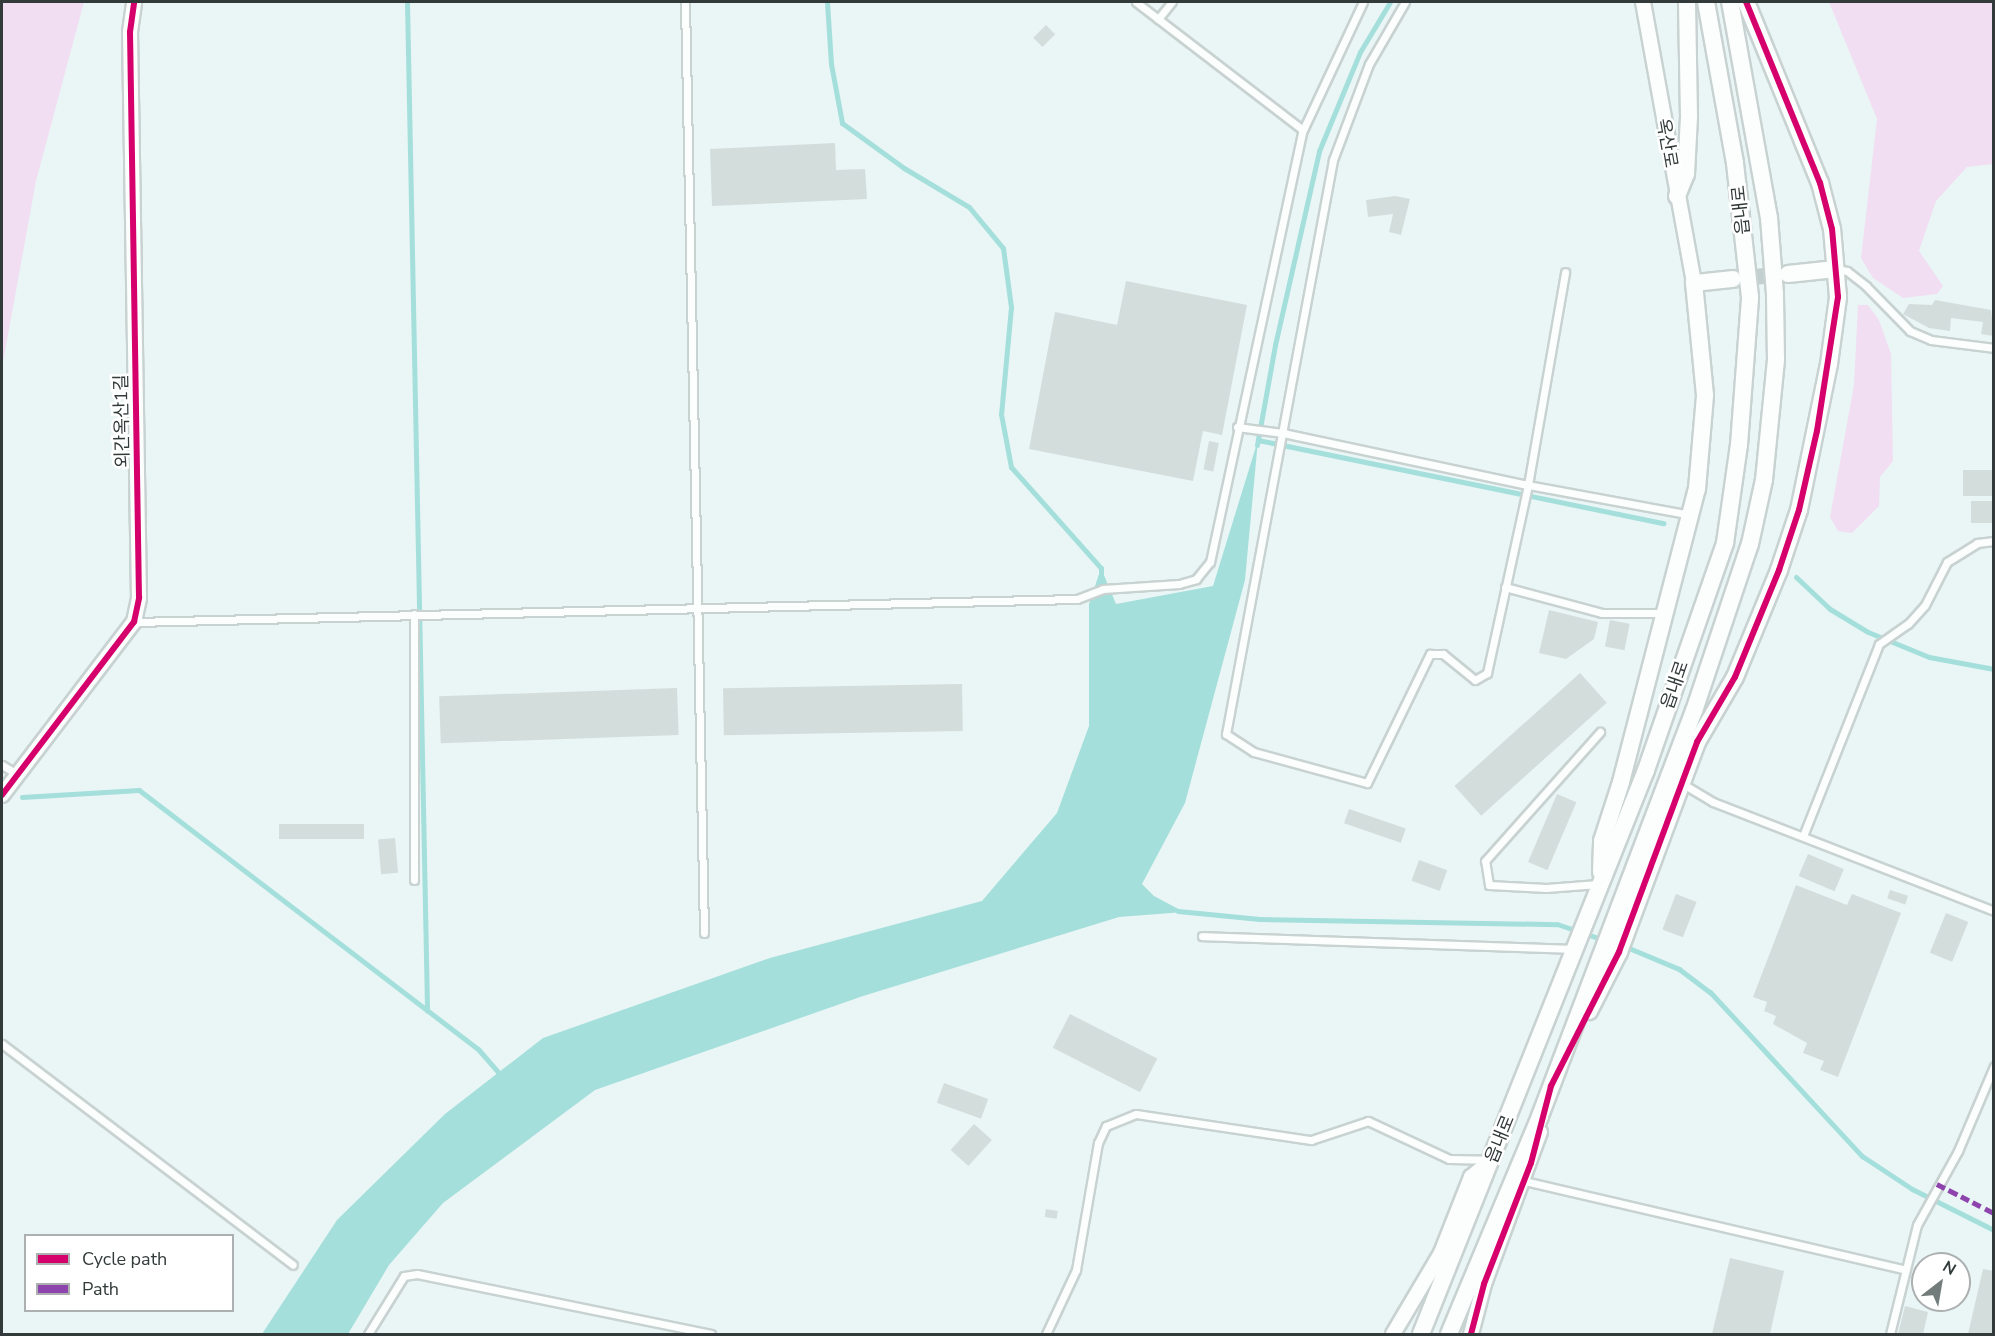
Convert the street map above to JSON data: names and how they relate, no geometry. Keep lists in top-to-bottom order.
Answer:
{
  "streets": {
    "street": ["옥산로", "읍내로", "외간옥산1길"]
  },
  "legend": ["Cycle path", "Path"],
  "north": "top right"
}
